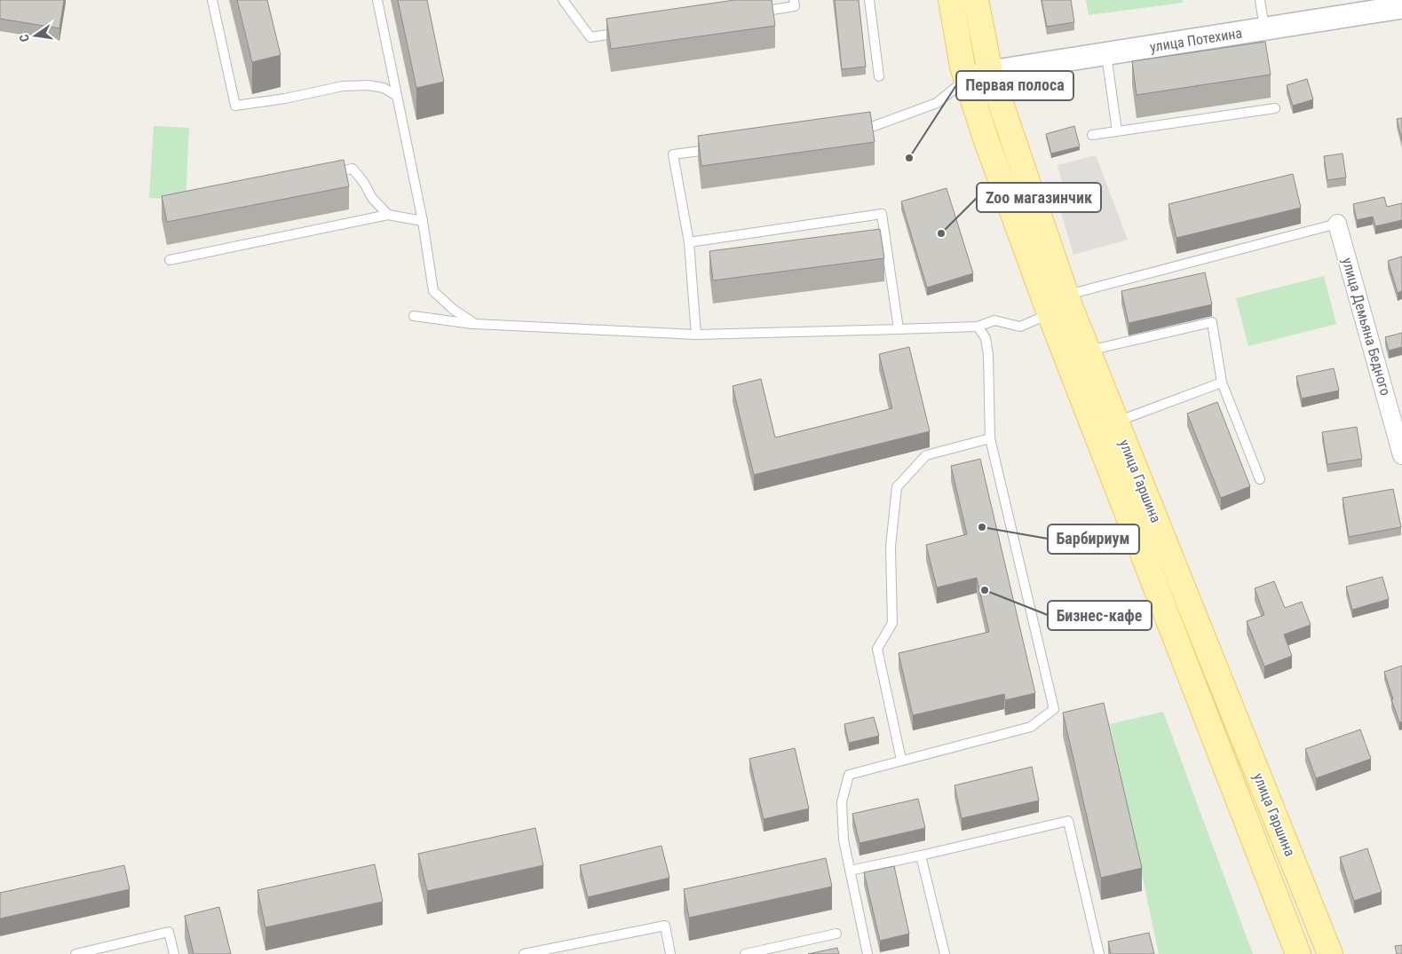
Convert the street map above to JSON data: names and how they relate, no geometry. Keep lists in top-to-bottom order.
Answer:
{
  "streets": {
    "main road": ["улица Гаршина"],
    "street": ["улица Потехина", "улица Демьяна Бедного"]
  },
  "crossings": [
    ["улица Потехина", "улица Гаршина"]
  ],
  "places": [
    "Первая полоса",
    "Zoo магазинчик",
    "Барбириум",
    "Бизнес-кафе"
  ],
  "north": "left"
}
